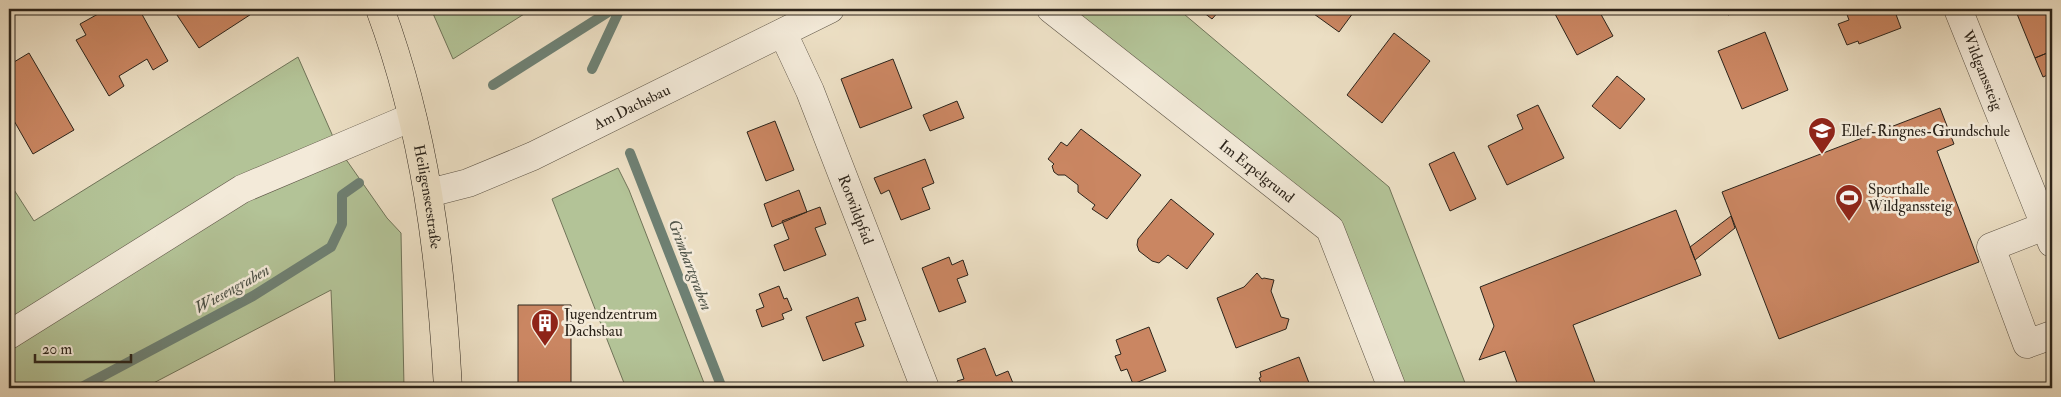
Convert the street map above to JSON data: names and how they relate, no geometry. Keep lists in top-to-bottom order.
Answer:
{
  "streets": {
    "main road": ["Heiligenseestraße"],
    "street": [
      "Wildganssteig",
      "Am Dachsbau",
      "Im Erpelgrund",
      "Rotwildpfad"
    ]
  },
  "crossings": [
    ["Am Dachsbau", "Heiligenseestraße"],
    ["Am Dachsbau", "Rotwildpfad"]
  ],
  "water": ["Grimbartgraben", "Wiesengraben"],
  "places": {
    "school or university": ["Ellef-Ringnes-Grundschule"],
    "sports": ["Sporthalle Wildganssteig"],
    "building": ["Jugendzentrum Dachsbau"]
  },
  "scale_bar": "20 m"
}
